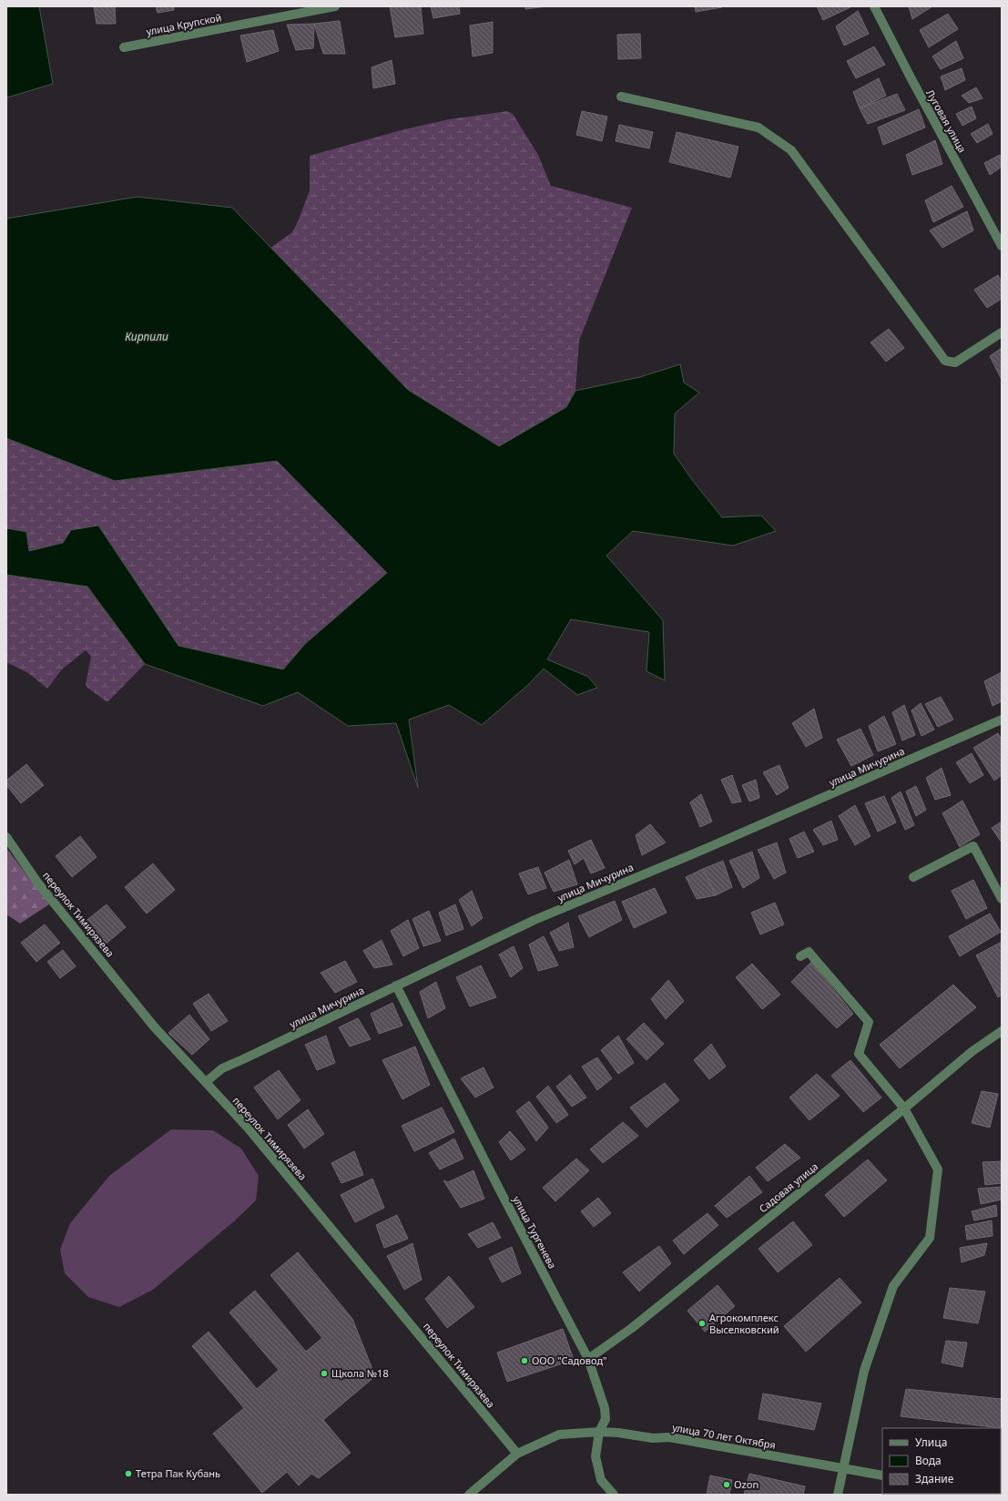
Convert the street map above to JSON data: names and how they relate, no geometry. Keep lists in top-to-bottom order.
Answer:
{
  "streets": {
    "street": [
      "улица Крупской",
      "Луговая улица",
      "улица Мичурина",
      "переулок Тимирязева",
      "Садовая улица",
      "улица Тургенева",
      "улица 70 лет Октября"
    ]
  },
  "crossings": [
    ["улица Мичурина", "переулок Тимирязева"],
    ["улица Мичурина", "улица Тургенева"],
    ["переулок Тимирязева", "улица 70 лет Октября"],
    ["Садовая улица", "улица Тургенева"],
    ["улица Тургенева", "улица 70 лет Октября"]
  ],
  "water": ["Кирпили"],
  "places": [
    "Агрокомплекс Выселковский",
    "ООО \"Садовод\"",
    "Щкола №18",
    "Тетра Пак Кубань",
    "Ozon"
  ],
  "legend": ["Улица", "Вода", "Здание"]
}
